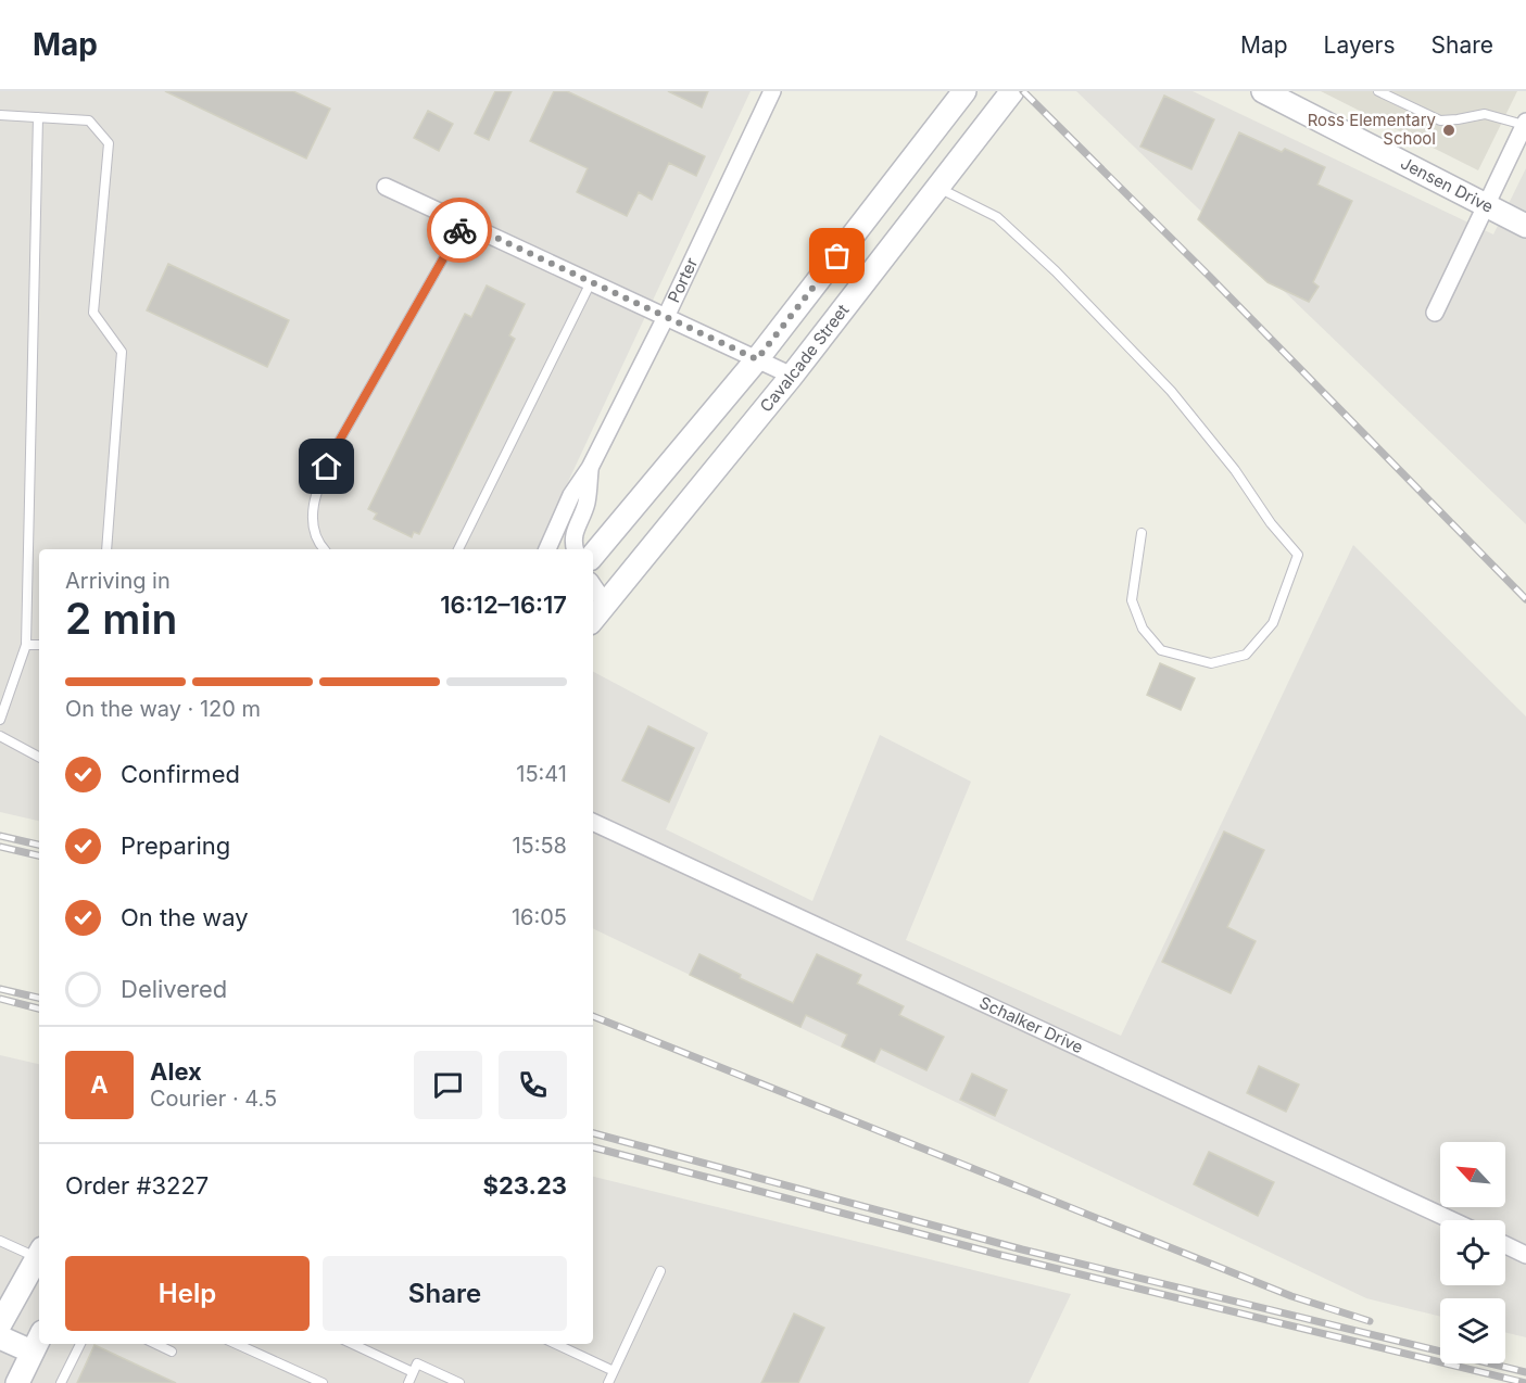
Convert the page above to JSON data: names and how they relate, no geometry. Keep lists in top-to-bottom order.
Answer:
{
  "streets": {
    "main road": ["Jensen Drive", "Cavalcade Street"],
    "street": ["Porter", "Schalker Drive"]
  },
  "places": ["Ross Elementary School"],
  "north": "top left",
  "page": {
    "header": "Map",
    "nav": ["Map", "Layers", "Share"],
    "heading": ["2 min", "Arriving in", "16:12–16:17"],
    "panel": [
      "Alex",
      "Courier · 4.5",
      "Order #3227",
      "$23.23"
    ],
    "bar": "On the way · 120 m",
    "list": [
      ["Confirmed", "15:41"],
      ["Preparing", "15:58"],
      ["On the way", "16:05"],
      "Delivered"
    ],
    "round": "A",
    "buttons": ["Help", "Share"]
  }
}
